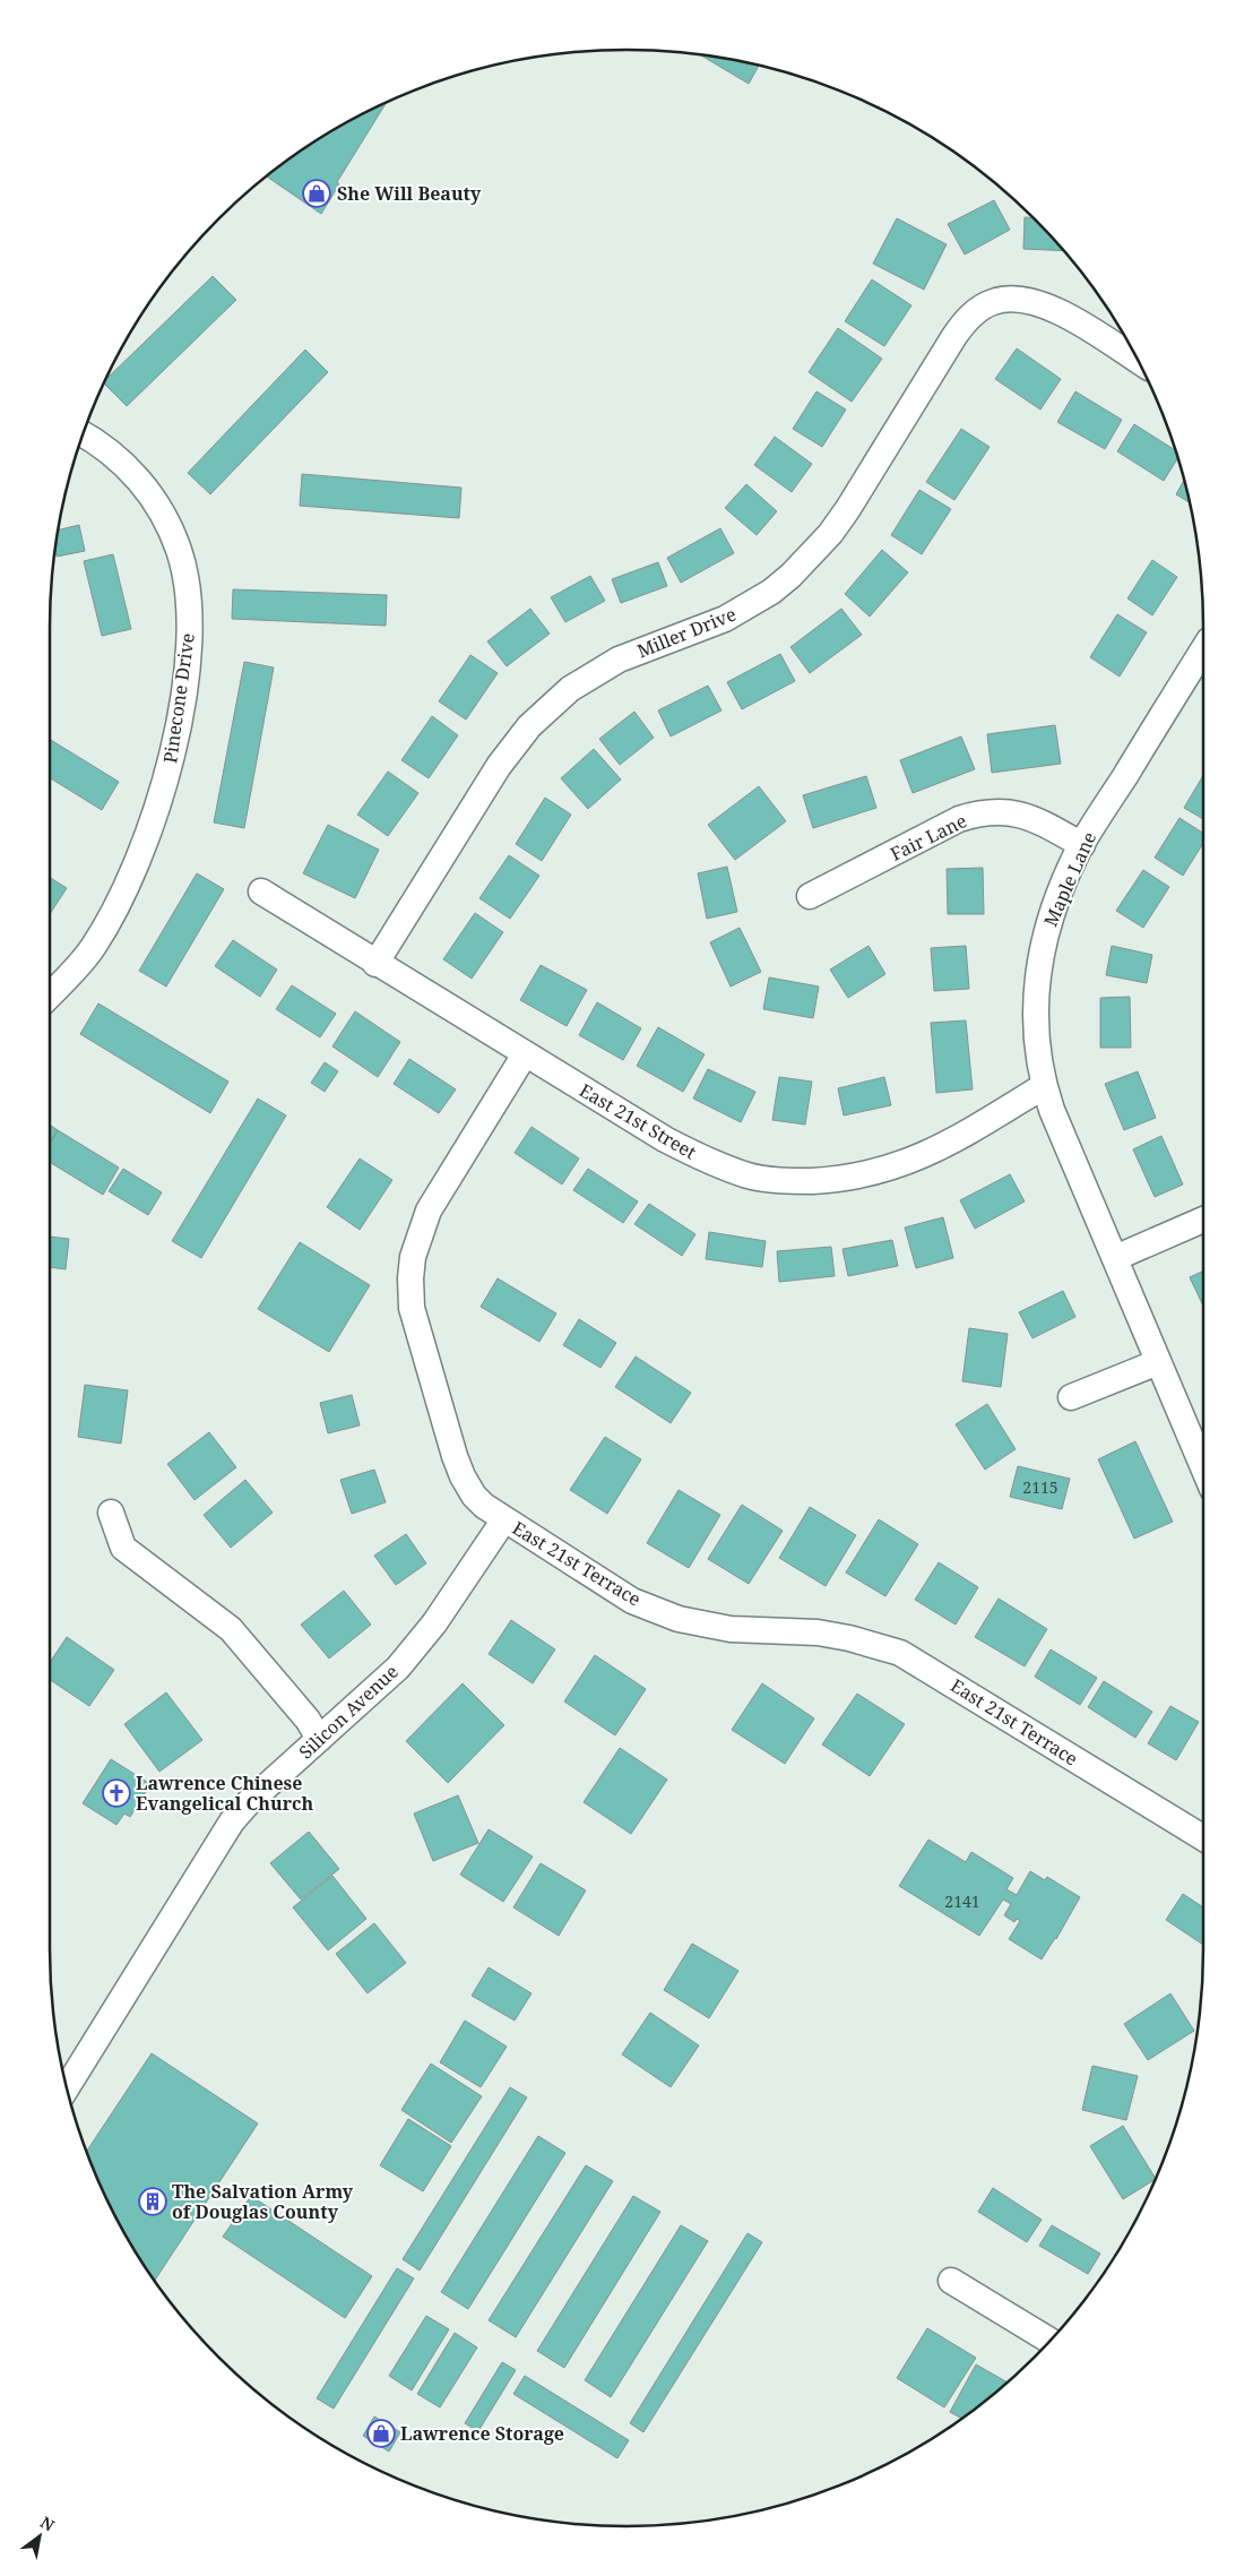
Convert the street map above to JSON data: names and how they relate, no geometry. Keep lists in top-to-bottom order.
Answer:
{
  "streets": {
    "street": [
      "Miller Drive",
      "Pinecone Drive",
      "Fair Lane",
      "Maple Lane",
      "East 21st Street",
      "East 21st Terrace",
      "Silicon Avenue"
    ]
  },
  "crossings": [
    ["Miller Drive", "East 21st Street"],
    ["Fair Lane", "Maple Lane"],
    ["Maple Lane", "East 21st Street"],
    ["East 21st Street", "East 21st Terrace"],
    ["East 21st Terrace", "Silicon Avenue"]
  ],
  "places": {
    "shop": ["She Will Beauty", "Lawrence Storage"],
    "church": ["Lawrence Chinese Evangelical Church"],
    "building": ["The Salvation Army of Douglas County"]
  },
  "house_numbers": ["2115", "2141"],
  "north": "top right"
}
